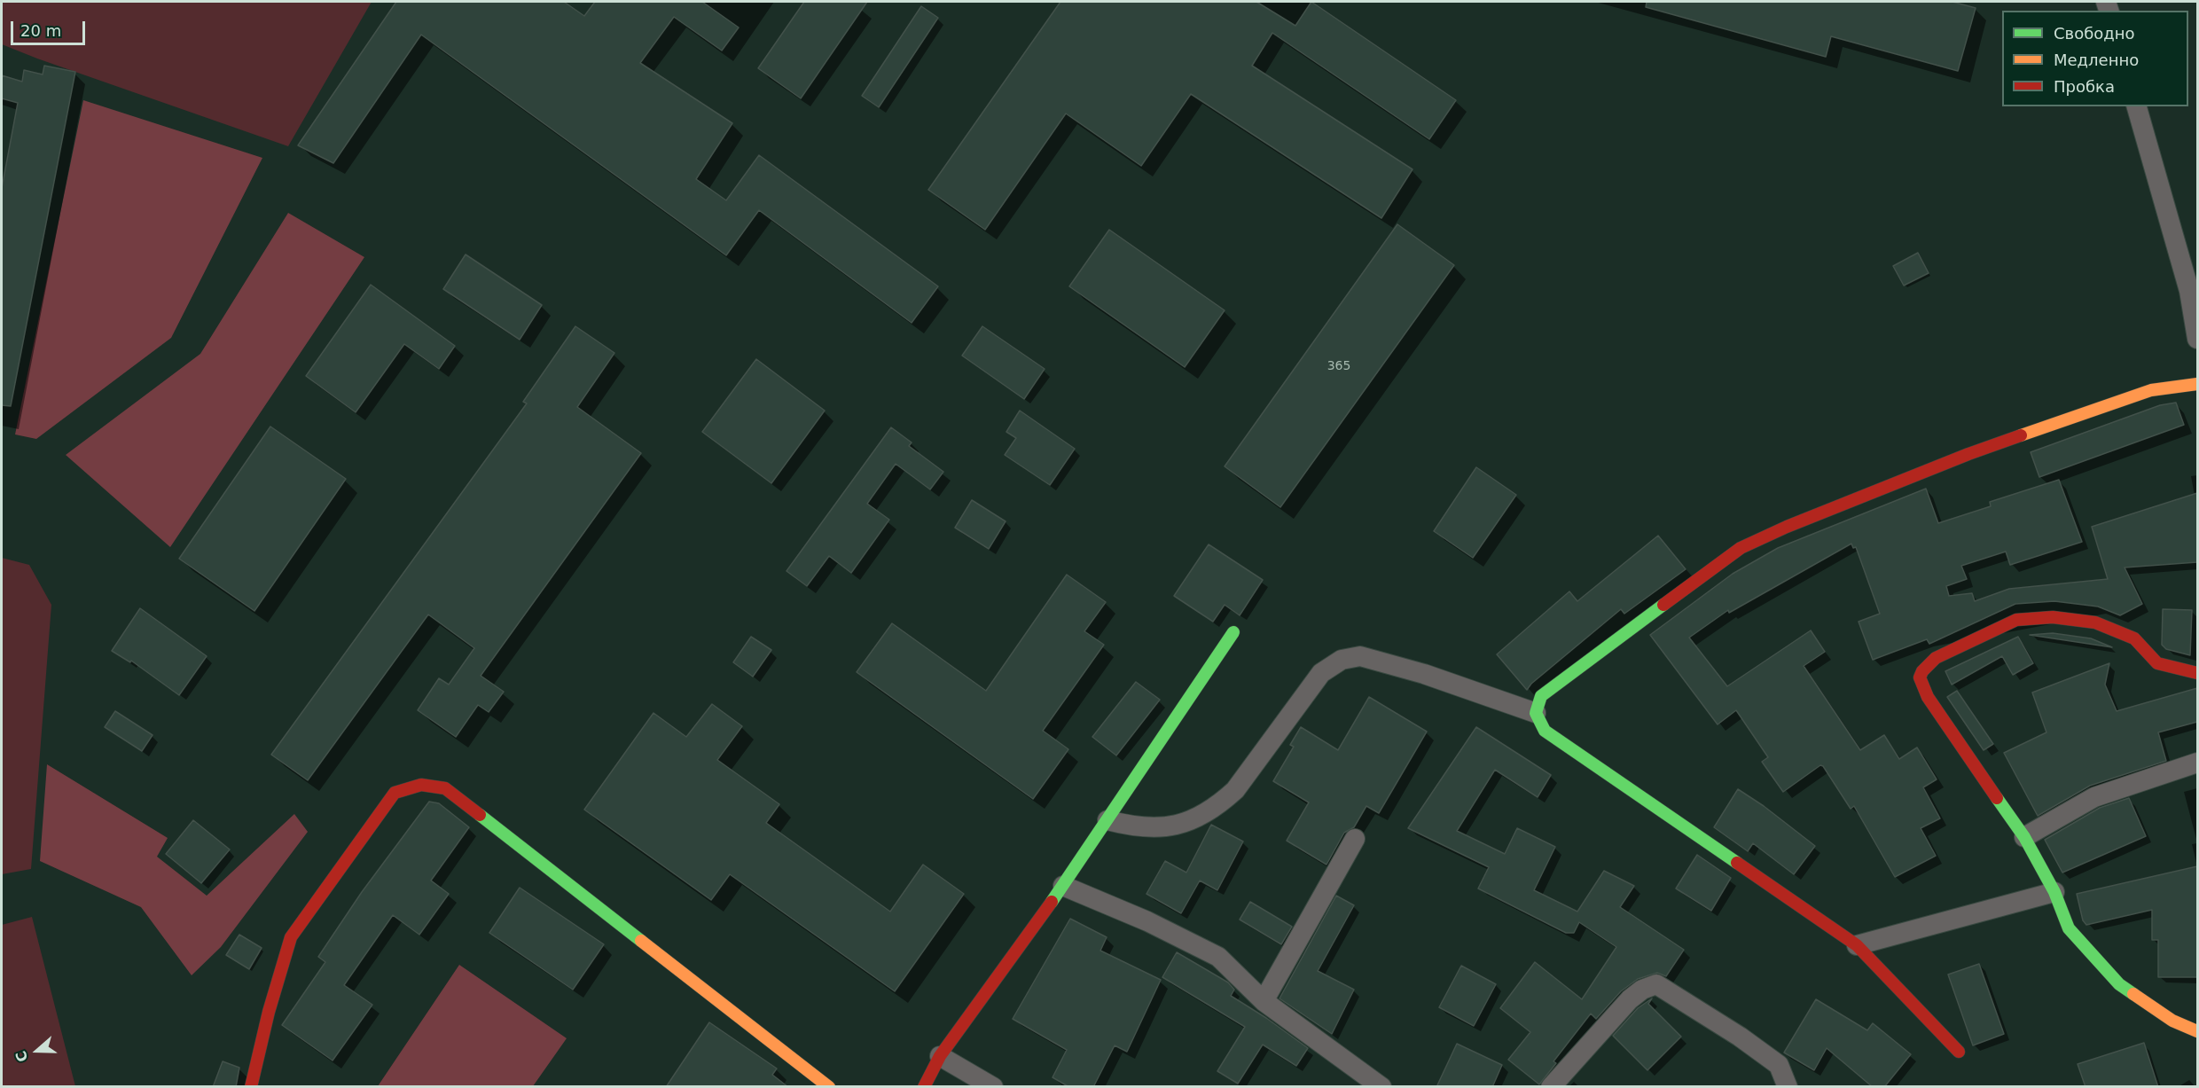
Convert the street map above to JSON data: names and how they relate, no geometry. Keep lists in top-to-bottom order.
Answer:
{
  "house_numbers": ["365"],
  "legend": ["Свободно", "Медленно", "Пробка"],
  "scale_bar": "20 m",
  "north": "left"
}
